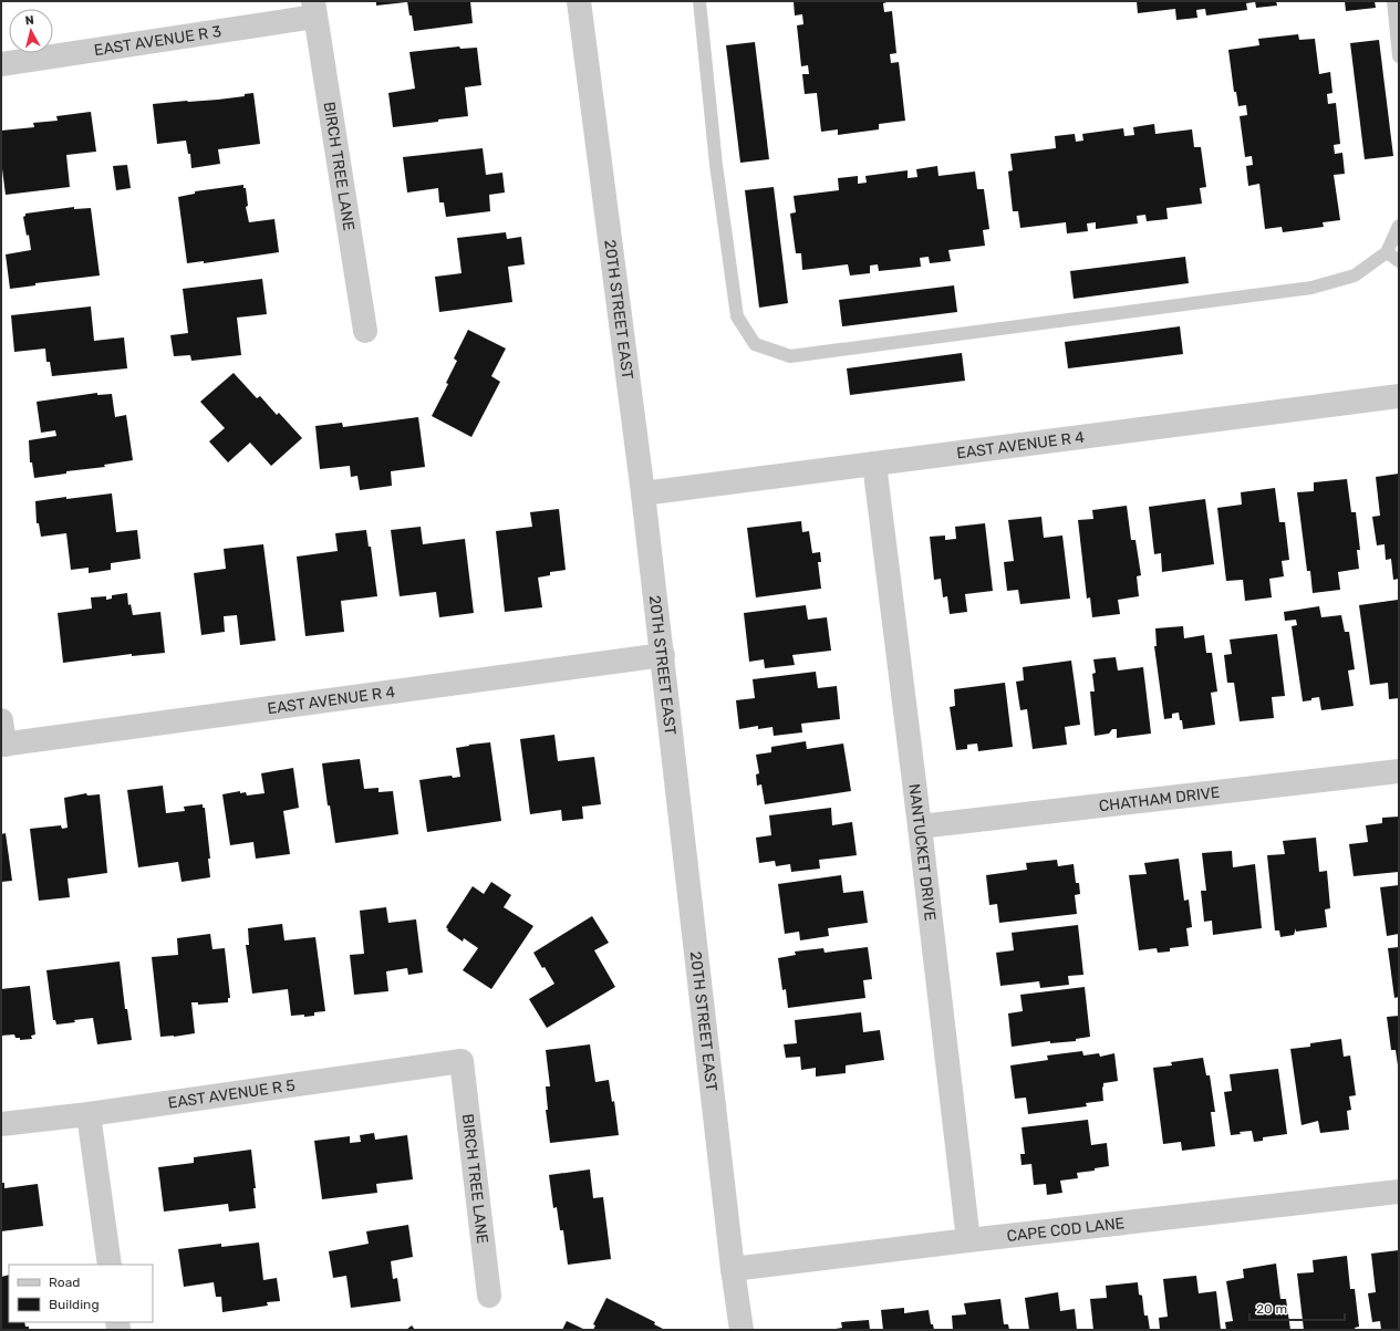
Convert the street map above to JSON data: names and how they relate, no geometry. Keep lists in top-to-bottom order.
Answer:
{
  "streets": {
    "street": [
      "EAST AVENUE R 3",
      "BIRCH TREE LANE",
      "20TH STREET EAST",
      "EAST AVENUE R 4",
      "CHATHAM DRIVE",
      "NANTUCKET DRIVE",
      "EAST AVENUE R 5",
      "CAPE COD LANE"
    ]
  },
  "crossings": [
    ["EAST AVENUE R 3", "BIRCH TREE LANE"],
    ["BIRCH TREE LANE", "EAST AVENUE R 5"],
    ["20TH STREET EAST", "EAST AVENUE R 4"],
    ["20TH STREET EAST", "CAPE COD LANE"],
    ["EAST AVENUE R 4", "NANTUCKET DRIVE"],
    ["CHATHAM DRIVE", "NANTUCKET DRIVE"],
    ["NANTUCKET DRIVE", "CAPE COD LANE"]
  ],
  "legend": ["Road", "Building"],
  "scale_bar": "20 m",
  "north": "top"
}
